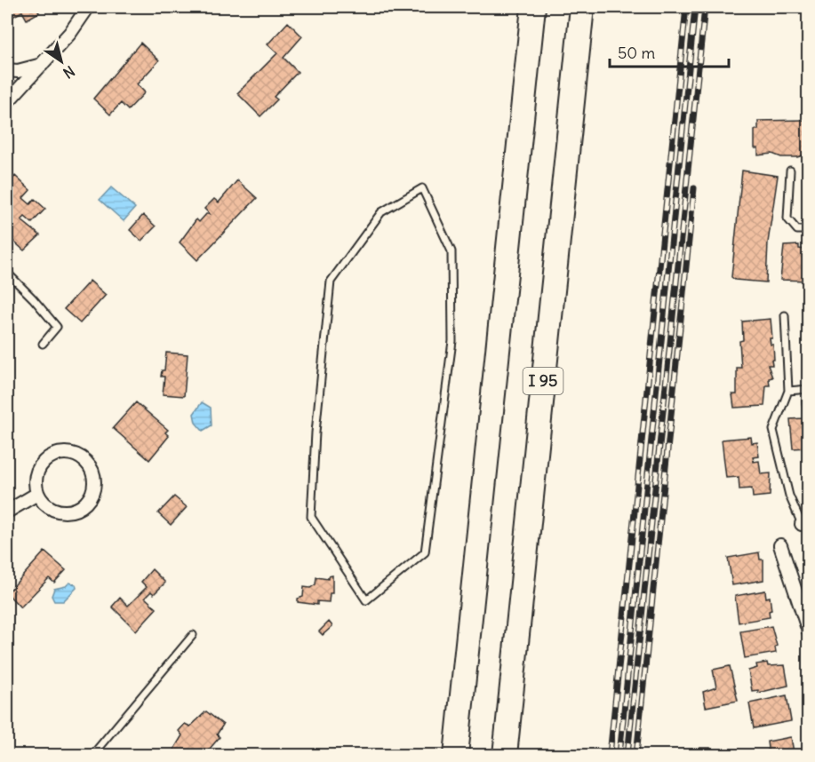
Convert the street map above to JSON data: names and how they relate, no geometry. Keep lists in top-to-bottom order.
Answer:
{
  "streets": {
    "highway": ["I 95"]
  },
  "scale_bar": "50 m",
  "north": "bottom right"
}
